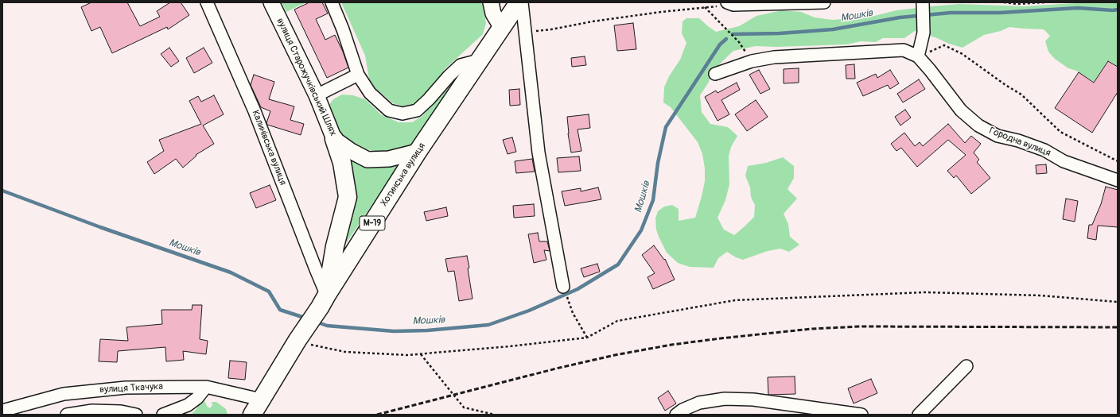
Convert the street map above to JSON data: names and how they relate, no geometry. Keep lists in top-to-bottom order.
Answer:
{
  "streets": {
    "highway": ["Хотинська вулиця", "М-19"],
    "main road": ["вулиця Старожучківський Шлях"],
    "street": ["Городна вулиця", "Калинівська вулиця", "вулиця Ткачука"]
  },
  "crossings": [
    ["вулиця Старожучківський Шлях", "Хотинська вулиця"],
    ["Калинівська вулиця", "Хотинська вулиця"],
    ["Хотинська вулиця", "вулиця Ткачука"]
  ],
  "water": ["Мошків"]
}
